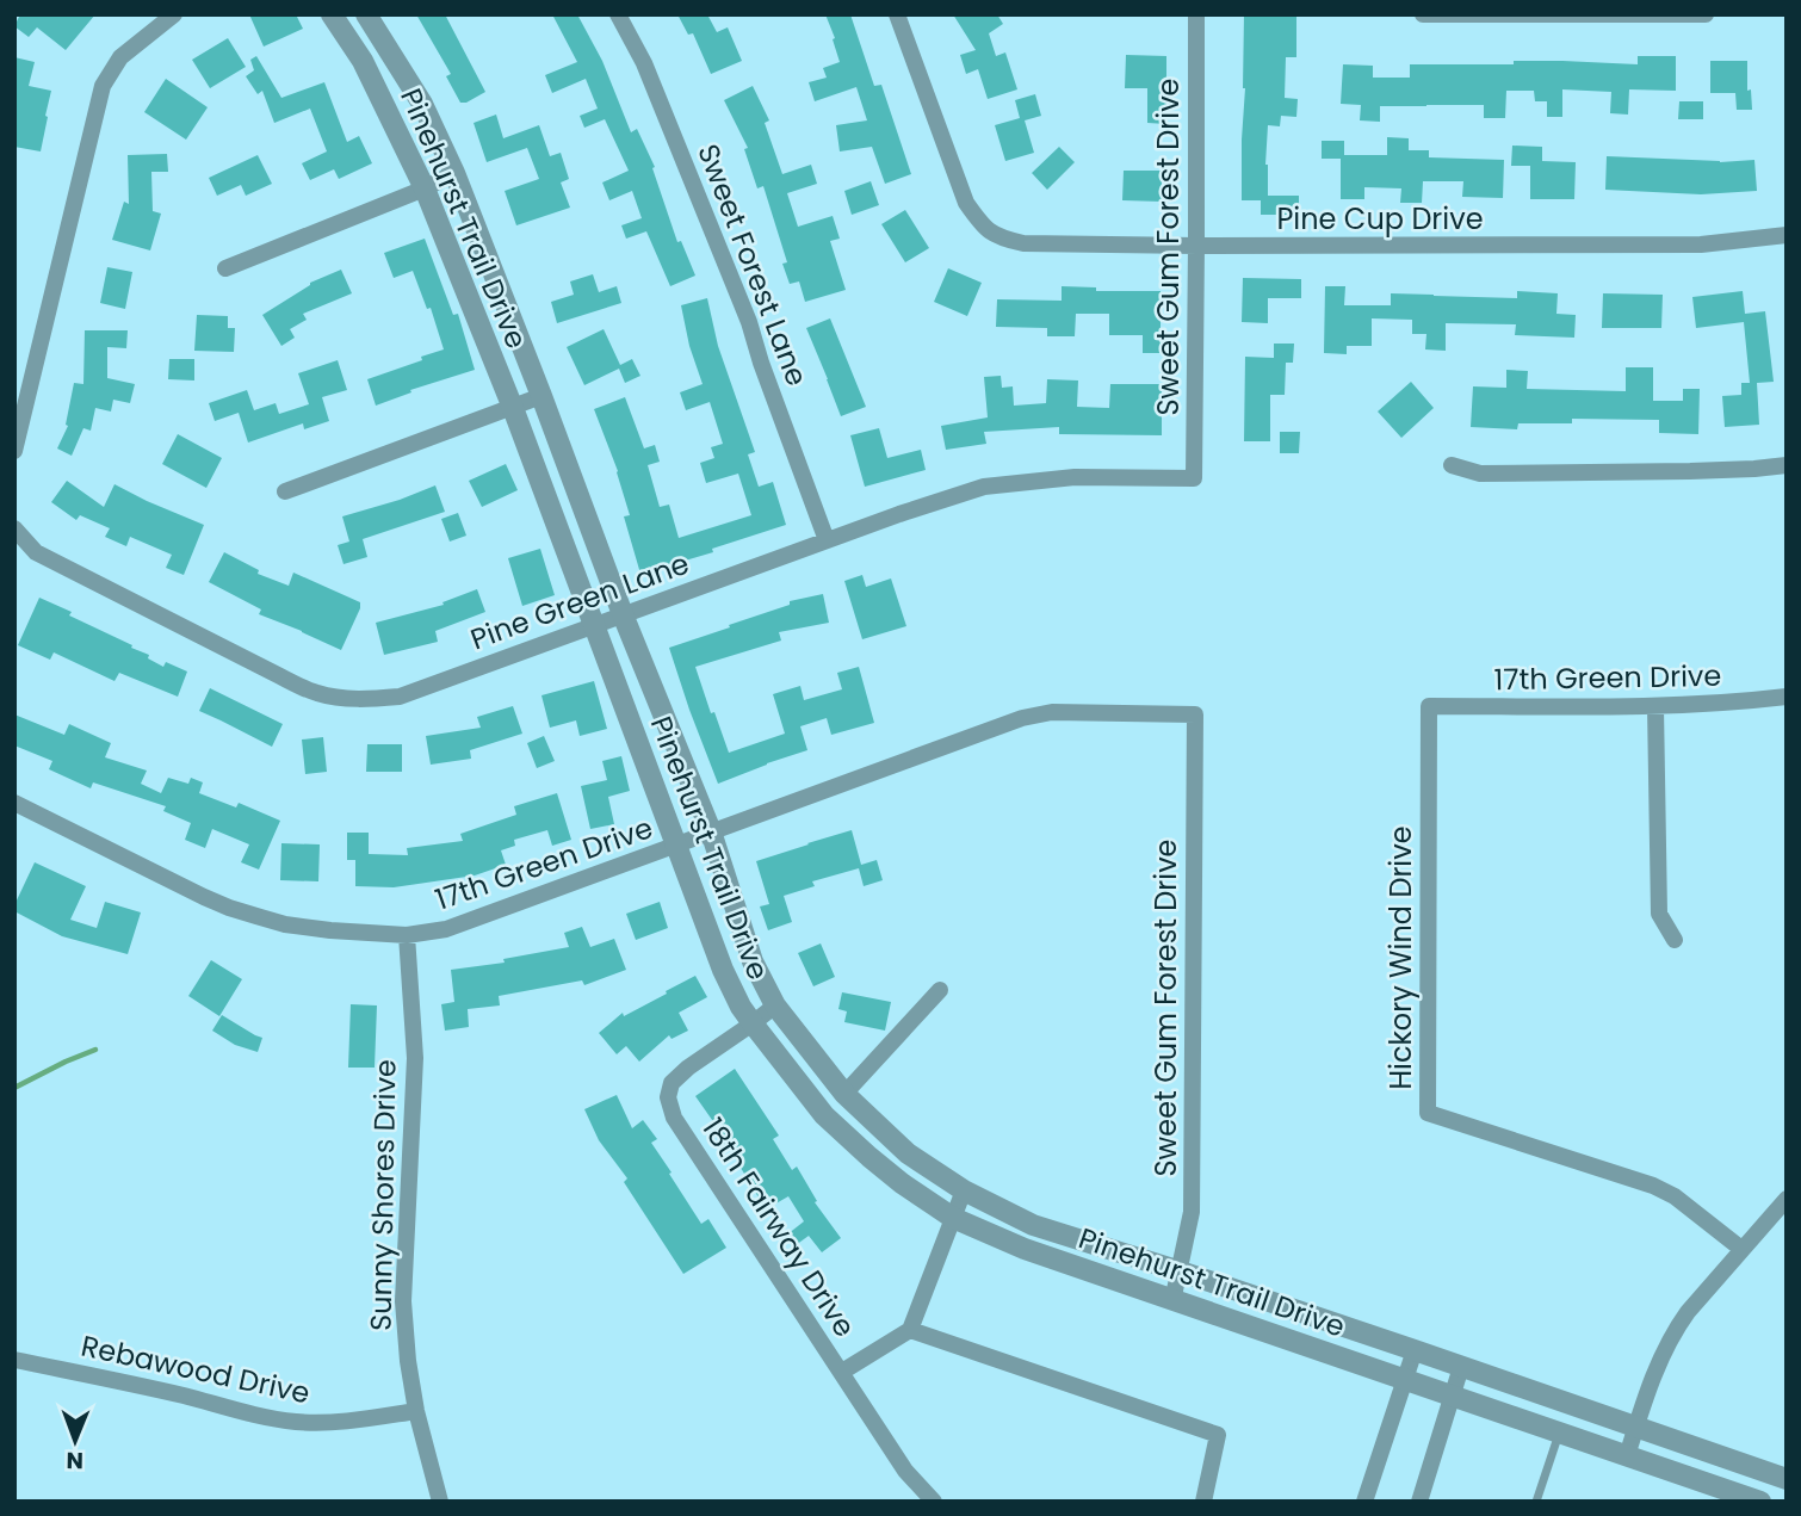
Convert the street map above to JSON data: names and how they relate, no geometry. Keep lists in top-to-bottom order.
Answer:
{
  "streets": {
    "street": [
      "Pinehurst Trail Drive",
      "Pine Cup Drive",
      "Sweet Gum Forest Drive",
      "Sweet Forest Lane",
      "Pine Green Lane",
      "17th Green Drive",
      "Hickory Wind Drive",
      "Sunny Shores Drive",
      "18th Fairway Drive",
      "Rebawood Drive"
    ]
  },
  "crossings": [
    ["Pinehurst Trail Drive", "Sweet Gum Forest Drive"],
    ["Pinehurst Trail Drive", "Pine Green Lane"],
    ["Pinehurst Trail Drive", "17th Green Drive"],
    ["Pinehurst Trail Drive", "18th Fairway Drive"],
    ["Pine Cup Drive", "Sweet Gum Forest Drive"],
    ["Sweet Gum Forest Drive", "Pine Green Lane"],
    ["Sweet Gum Forest Drive", "17th Green Drive"],
    ["Sweet Forest Lane", "Pine Green Lane"],
    ["17th Green Drive", "Hickory Wind Drive"],
    ["17th Green Drive", "Sunny Shores Drive"],
    ["Sunny Shores Drive", "Rebawood Drive"]
  ],
  "north": "bottom"
}
